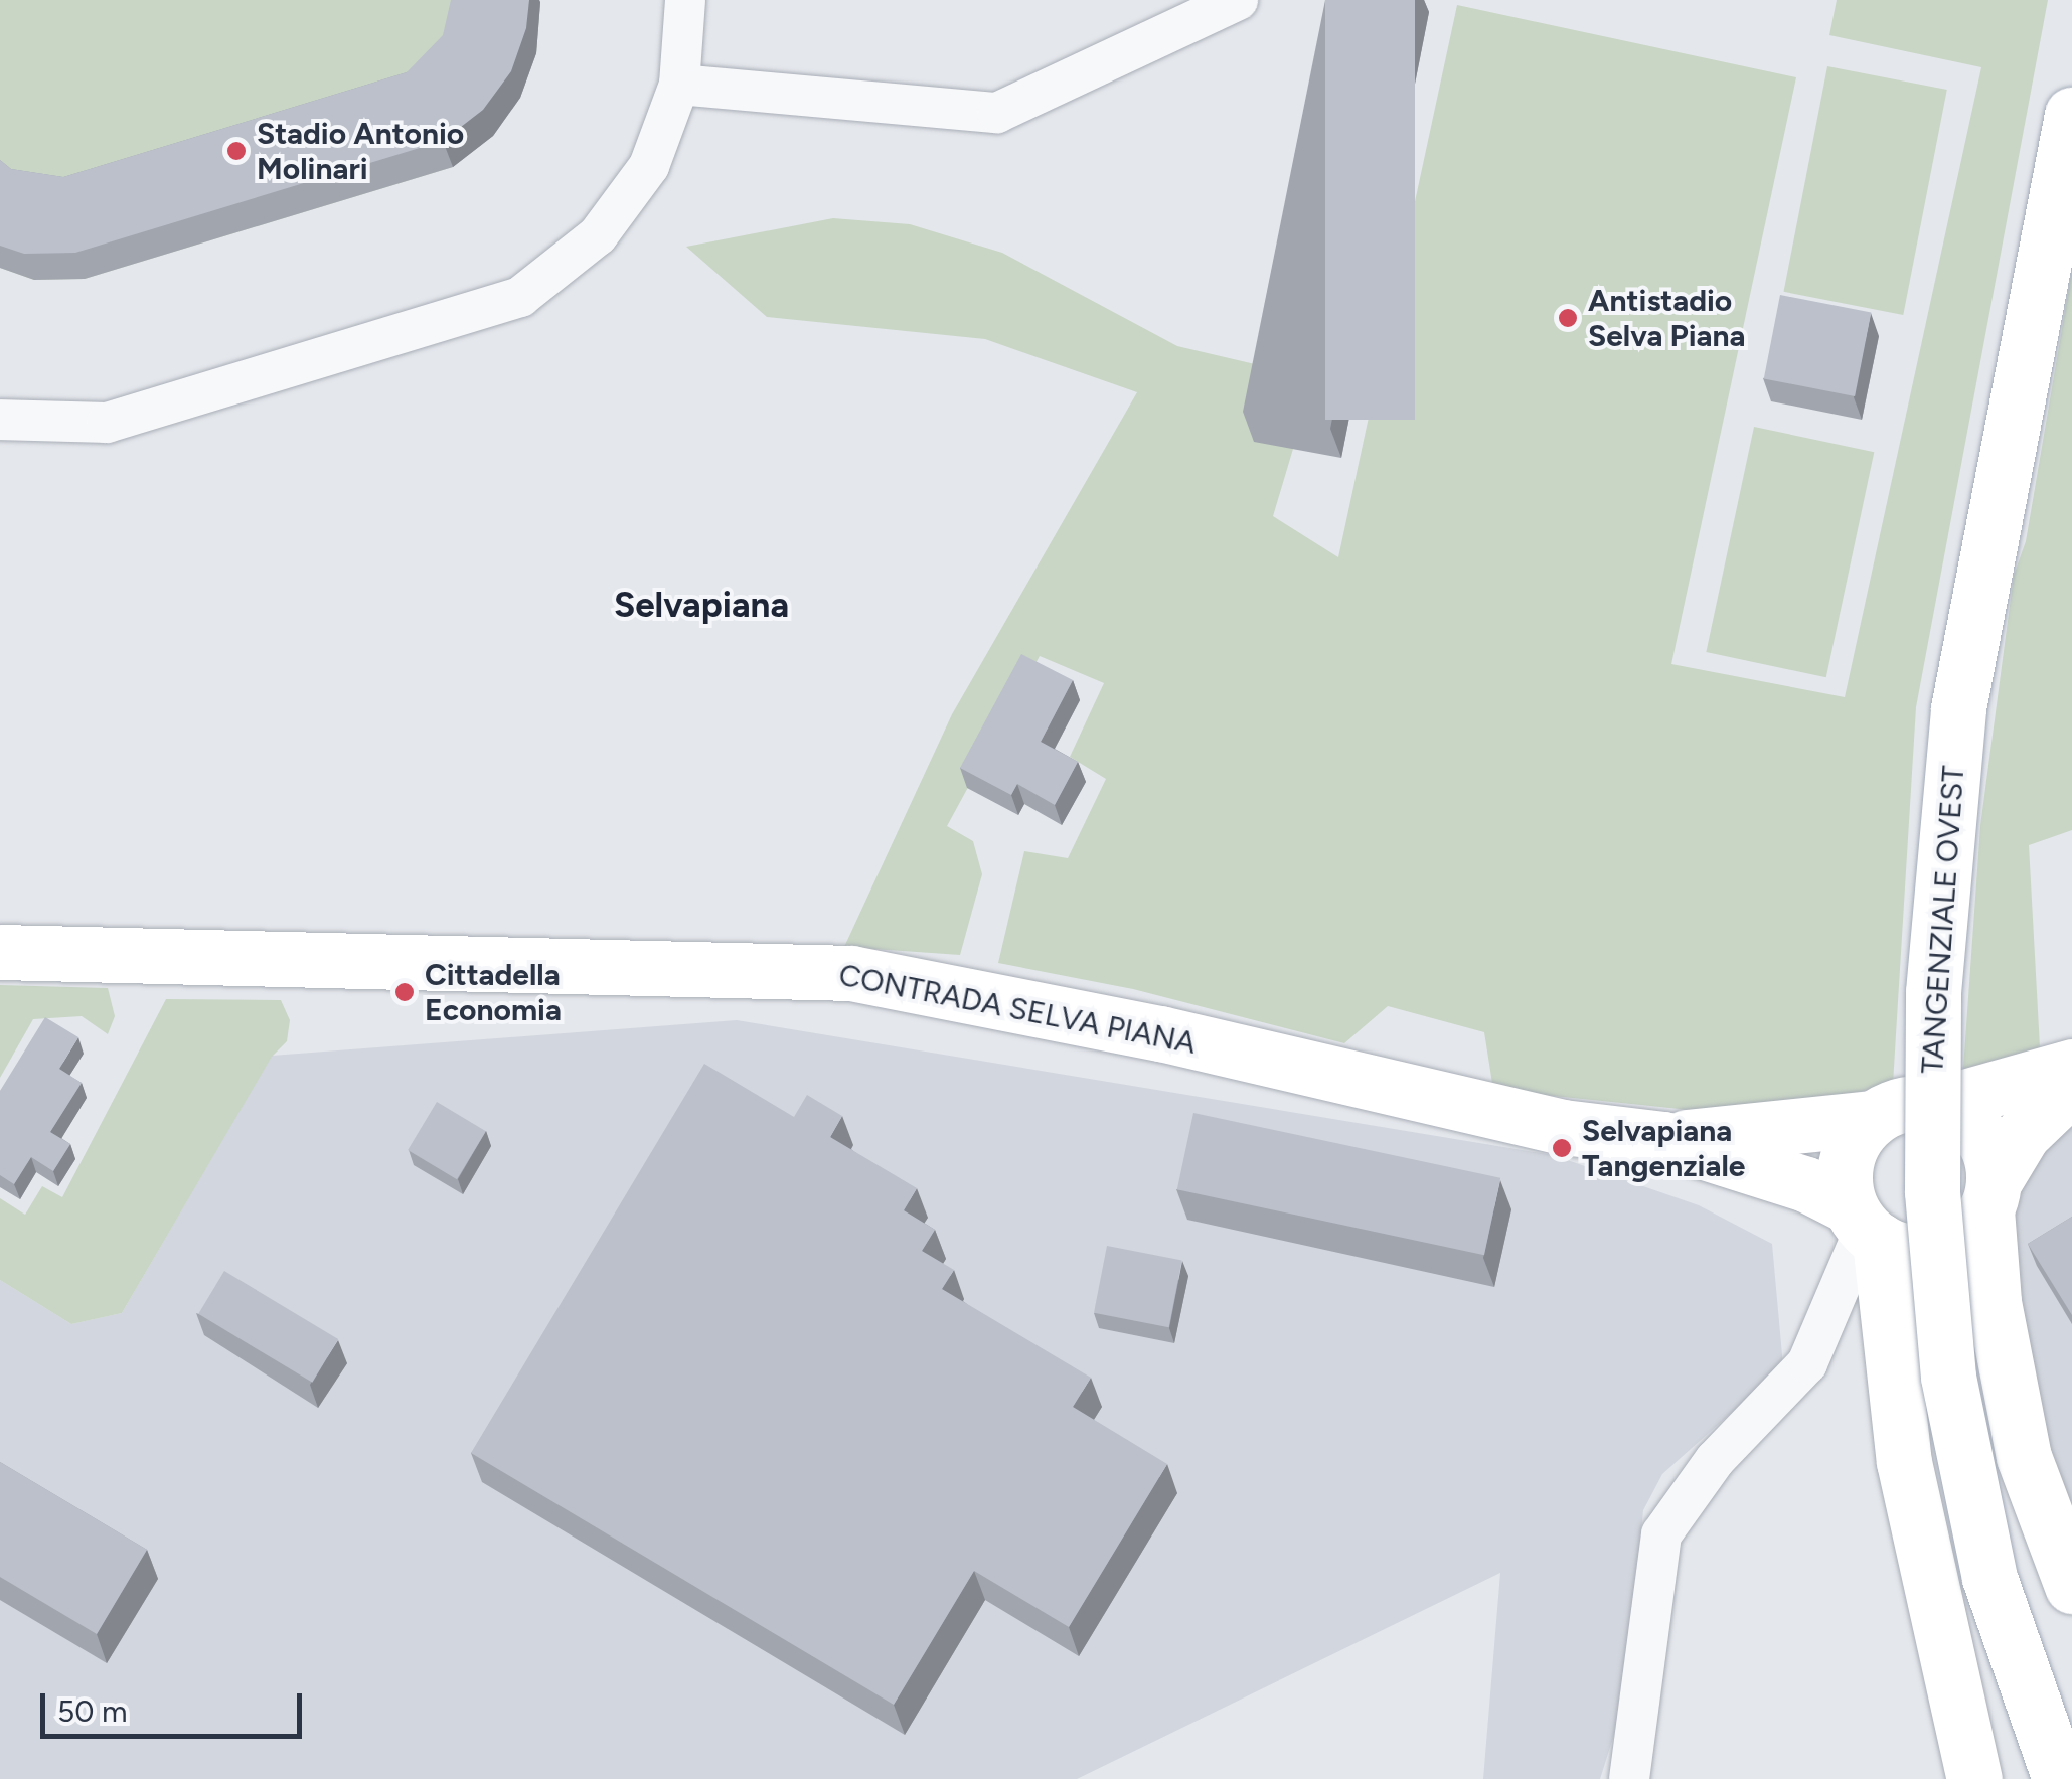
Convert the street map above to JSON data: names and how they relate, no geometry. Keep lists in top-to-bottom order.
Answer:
{
  "streets": {
    "main road": ["TANGENZIALE OVEST", "CONTRADA SELVA PIANA"]
  },
  "districts": ["Selvapiana"],
  "places": [
    "Stadio Antonio Molinari",
    "Antistadio Selva Piana",
    "Cittadella Economia",
    "Selvapiana Tangenziale"
  ],
  "scale_bar": "50 m"
}
